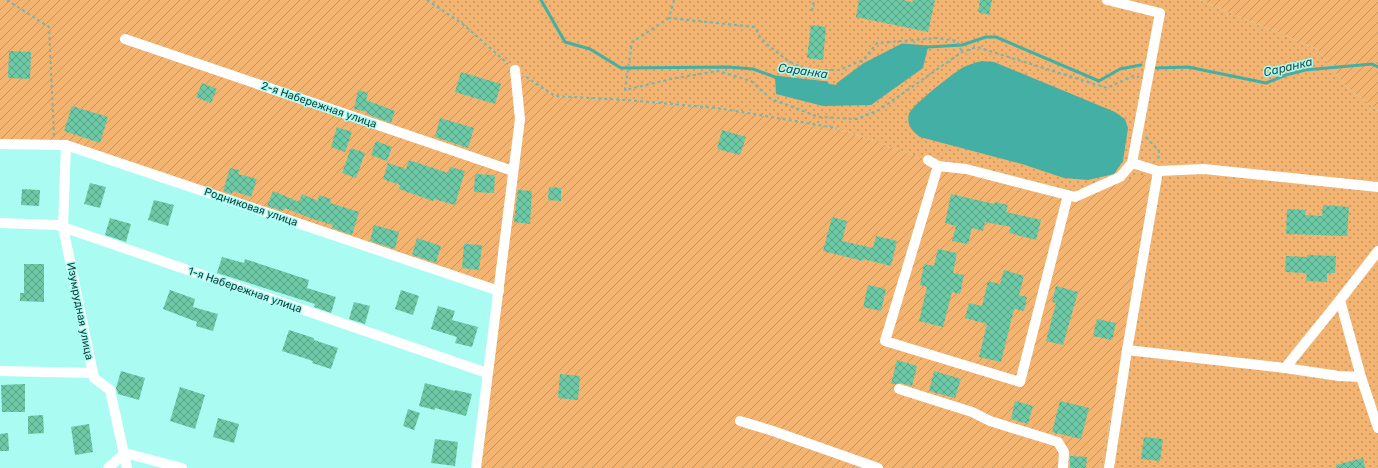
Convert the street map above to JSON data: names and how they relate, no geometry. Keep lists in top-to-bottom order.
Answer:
{
  "streets": {
    "street": [
      "2-я Набережная улица",
      "Родниковая улица",
      "1-я Набережная улица",
      "Изумрудная улица"
    ]
  },
  "crossings": [
    ["Родниковая улица", "Изумрудная улица"],
    ["1-я Набережная улица", "Изумрудная улица"]
  ],
  "water": ["Саранка"]
}
